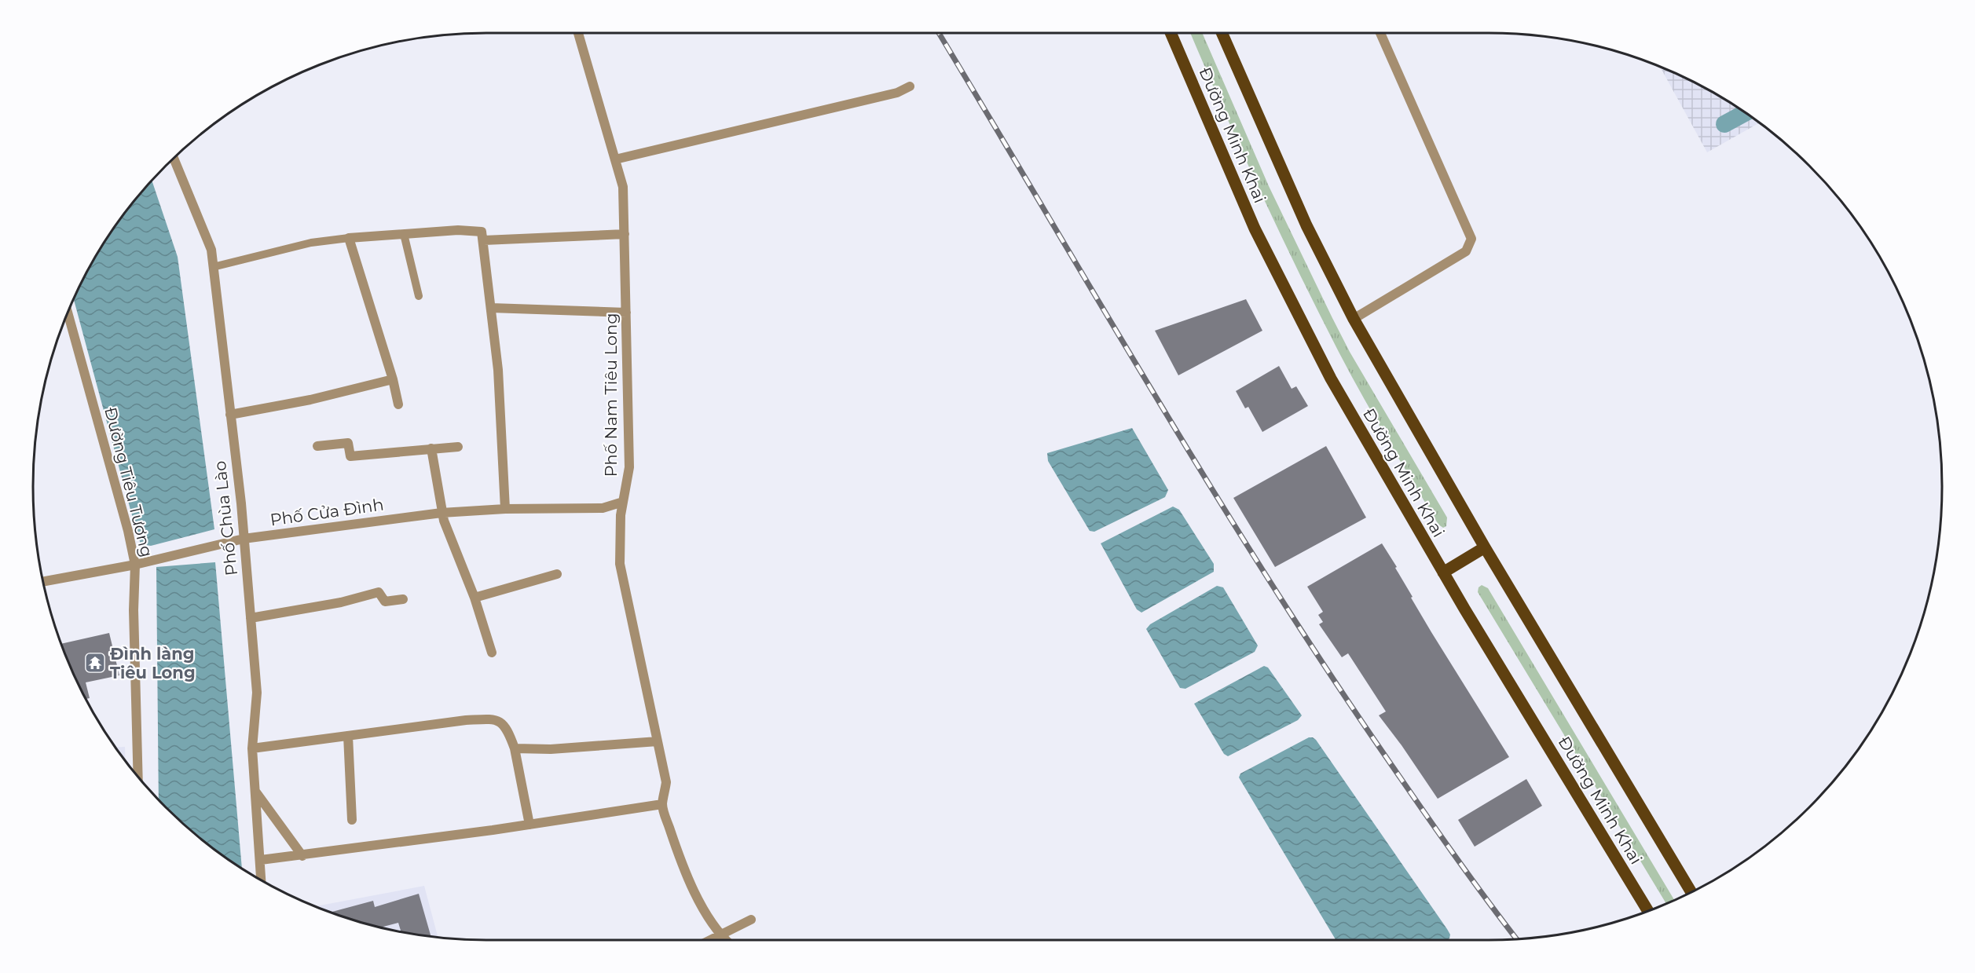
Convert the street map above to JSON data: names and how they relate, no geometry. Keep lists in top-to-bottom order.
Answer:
{
  "streets": {
    "main road": ["Đường Minh Khai"],
    "street": [
      "Phố Nam Tiêu Long",
      "Đường Tiêu Tương",
      "Phố Cửa Đình",
      "Phố Chùa Lào"
    ]
  },
  "crossings": [
    ["Phố Nam Tiêu Long", "Phố Cửa Đình"],
    ["Đường Tiêu Tương", "Phố Cửa Đình"],
    ["Phố Cửa Đình", "Phố Chùa Lào"]
  ],
  "places": {
    "temple": ["Đình làng Tiêu Long"]
  }
}
